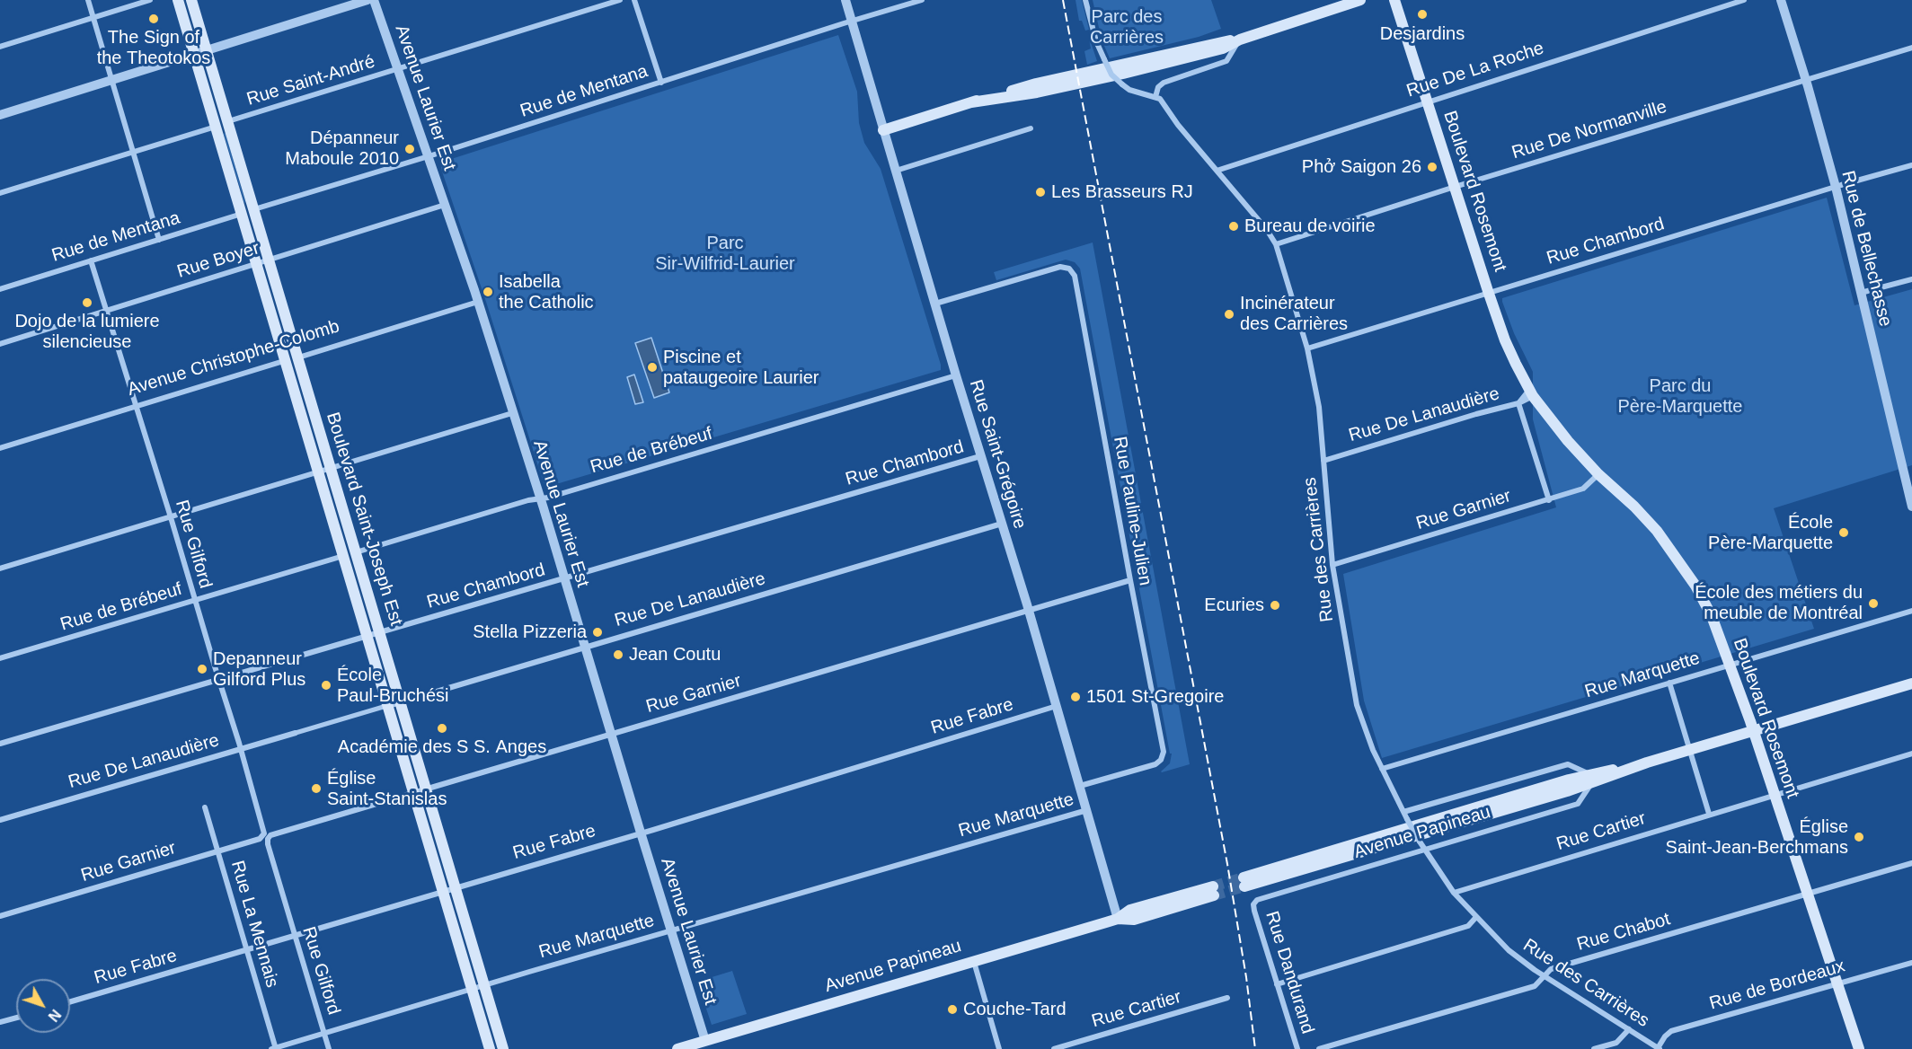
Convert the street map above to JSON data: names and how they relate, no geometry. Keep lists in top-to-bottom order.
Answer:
{
  "streets": {
    "main road": ["Boulevard Rosemont", "Boulevard Saint-Joseph Est", "Avenue Papineau"],
    "street": [
      "Rue De La Roche",
      "Rue Saint-André",
      "Rue de Mentana",
      "Avenue Laurier Est",
      "Rue De Normanville",
      "Rue Chambord",
      "Rue de Bellechasse",
      "Rue Boyer",
      "Avenue Christophe-Colomb",
      "Rue De Lanaudière",
      "Rue de Brébeuf",
      "Rue Saint-Grégoire",
      "Rue Garnier",
      "Rue Pauline-Julien",
      "Rue Gilford",
      "Rue des Carrières",
      "Rue Marquette",
      "Rue Fabre",
      "Rue Cartier",
      "Rue La Mennais",
      "Rue Chabot",
      "Rue Dandurand",
      "Rue de Bordeaux"
    ]
  },
  "crossings": [
    ["Rue De La Roche", "Boulevard Rosemont"],
    ["Rue De La Roche", "Rue des Carrières"],
    ["Rue Saint-André", "Avenue Laurier Est"],
    ["Rue Saint-André", "Boulevard Saint-Joseph Est"],
    ["Rue de Mentana", "Avenue Laurier Est"],
    ["Rue de Mentana", "Rue Saint-Grégoire"],
    ["Rue de Mentana", "Boulevard Saint-Joseph Est"],
    ["Rue de Mentana", "Rue Gilford"],
    ["Avenue Laurier Est", "Rue Chambord"],
    ["Avenue Laurier Est", "Rue Boyer"],
    ["Avenue Laurier Est", "Avenue Christophe-Colomb"],
    ["Avenue Laurier Est", "Rue De Lanaudière"],
    ["Avenue Laurier Est", "Rue de Brébeuf"],
    ["Avenue Laurier Est", "Rue Garnier"],
    ["Avenue Laurier Est", "Rue Marquette"],
    ["Avenue Laurier Est", "Rue Fabre"],
    ["Avenue Laurier Est", "Avenue Papineau"],
    ["Rue De Normanville", "Boulevard Rosemont"],
    ["Rue De Normanville", "Rue de Bellechasse"],
    ["Rue De Normanville", "Rue des Carrières"],
    ["Boulevard Rosemont", "Rue Chambord"],
    ["Boulevard Rosemont", "Rue Garnier"],
    ["Boulevard Rosemont", "Rue Marquette"],
    ["Boulevard Rosemont", "Rue Cartier"],
    ["Boulevard Rosemont", "Avenue Papineau"],
    ["Boulevard Rosemont", "Rue Chabot"],
    ["Boulevard Rosemont", "Rue de Bordeaux"],
    ["Rue Chambord", "Rue de Bellechasse"],
    ["Rue Chambord", "Rue Saint-Grégoire"],
    ["Rue Chambord", "Boulevard Saint-Joseph Est"],
    ["Rue Chambord", "Rue Gilford"],
    ["Rue Chambord", "Rue des Carrières"],
    ["Rue Boyer", "Boulevard Saint-Joseph Est"],
    ["Rue Boyer", "Rue Gilford"],
    ["Avenue Christophe-Colomb", "Boulevard Saint-Joseph Est"],
    ["Avenue Christophe-Colomb", "Rue Gilford"],
    ["Rue De Lanaudière", "Rue Saint-Grégoire"],
    ["Rue De Lanaudière", "Boulevard Saint-Joseph Est"],
    ["Rue De Lanaudière", "Rue Gilford"],
    ["Rue De Lanaudière", "Rue des Carrières"],
    ["Rue de Brébeuf", "Rue Saint-Grégoire"],
    ["Rue de Brébeuf", "Boulevard Saint-Joseph Est"],
    ["Rue de Brébeuf", "Rue Gilford"],
    ["Rue Saint-Grégoire", "Rue Garnier"],
    ["Rue Saint-Grégoire", "Rue Pauline-Julien"],
    ["Rue Saint-Grégoire", "Rue Marquette"],
    ["Rue Saint-Grégoire", "Rue Fabre"],
    ["Rue Saint-Grégoire", "Avenue Papineau"],
    ["Rue Garnier", "Rue Pauline-Julien"],
    ["Rue Garnier", "Boulevard Saint-Joseph Est"],
    ["Rue Garnier", "Rue Gilford"],
    ["Rue Garnier", "Rue des Carrières"],
    ["Rue Garnier", "Rue La Mennais"],
    ["Boulevard Saint-Joseph Est", "Rue Marquette"],
    ["Boulevard Saint-Joseph Est", "Rue Fabre"],
    ["Rue Gilford", "Rue Marquette"],
    ["Rue Gilford", "Rue Fabre"],
    ["Rue des Carrières", "Rue Marquette"],
    ["Rue des Carrières", "Rue Cartier"],
    ["Rue des Carrières", "Avenue Papineau"],
    ["Rue des Carrières", "Rue Chabot"],
    ["Rue des Carrières", "Rue de Bordeaux"],
    ["Rue Marquette", "Rue La Mennais"],
    ["Rue Fabre", "Rue La Mennais"],
    ["Avenue Papineau", "Rue Dandurand"]
  ],
  "parks": ["Parc des Carrières", "Parc Sir-Wilfrid-Laurier", "Parc du Père-Marquette"],
  "places": [
    "Desjardins",
    "The Sign of the Theotokos",
    "Dépanneur Maboule 2010",
    "Phở Saigon 26",
    "Les Brasseurs RJ",
    "Bureau de voirie",
    "Isabella the Catholic",
    "Dojo de la lumiere silencieuse",
    "Incinérateur des Carrières",
    "Piscine et pataugeoire Laurier",
    "École Père-Marquette",
    "École des métiers du meuble de Montréal",
    "Ecuries",
    "Stella Pizzeria",
    "Jean Coutu",
    "Depanneur Gilford Plus",
    "École Paul-Bruchési",
    "1501 St-Gregoire",
    "Académie des S S. Anges",
    "Église Saint-Stanislas",
    "Église Saint-Jean-Berchmans",
    "Couche-Tard"
  ],
  "north": "bottom right"
}
